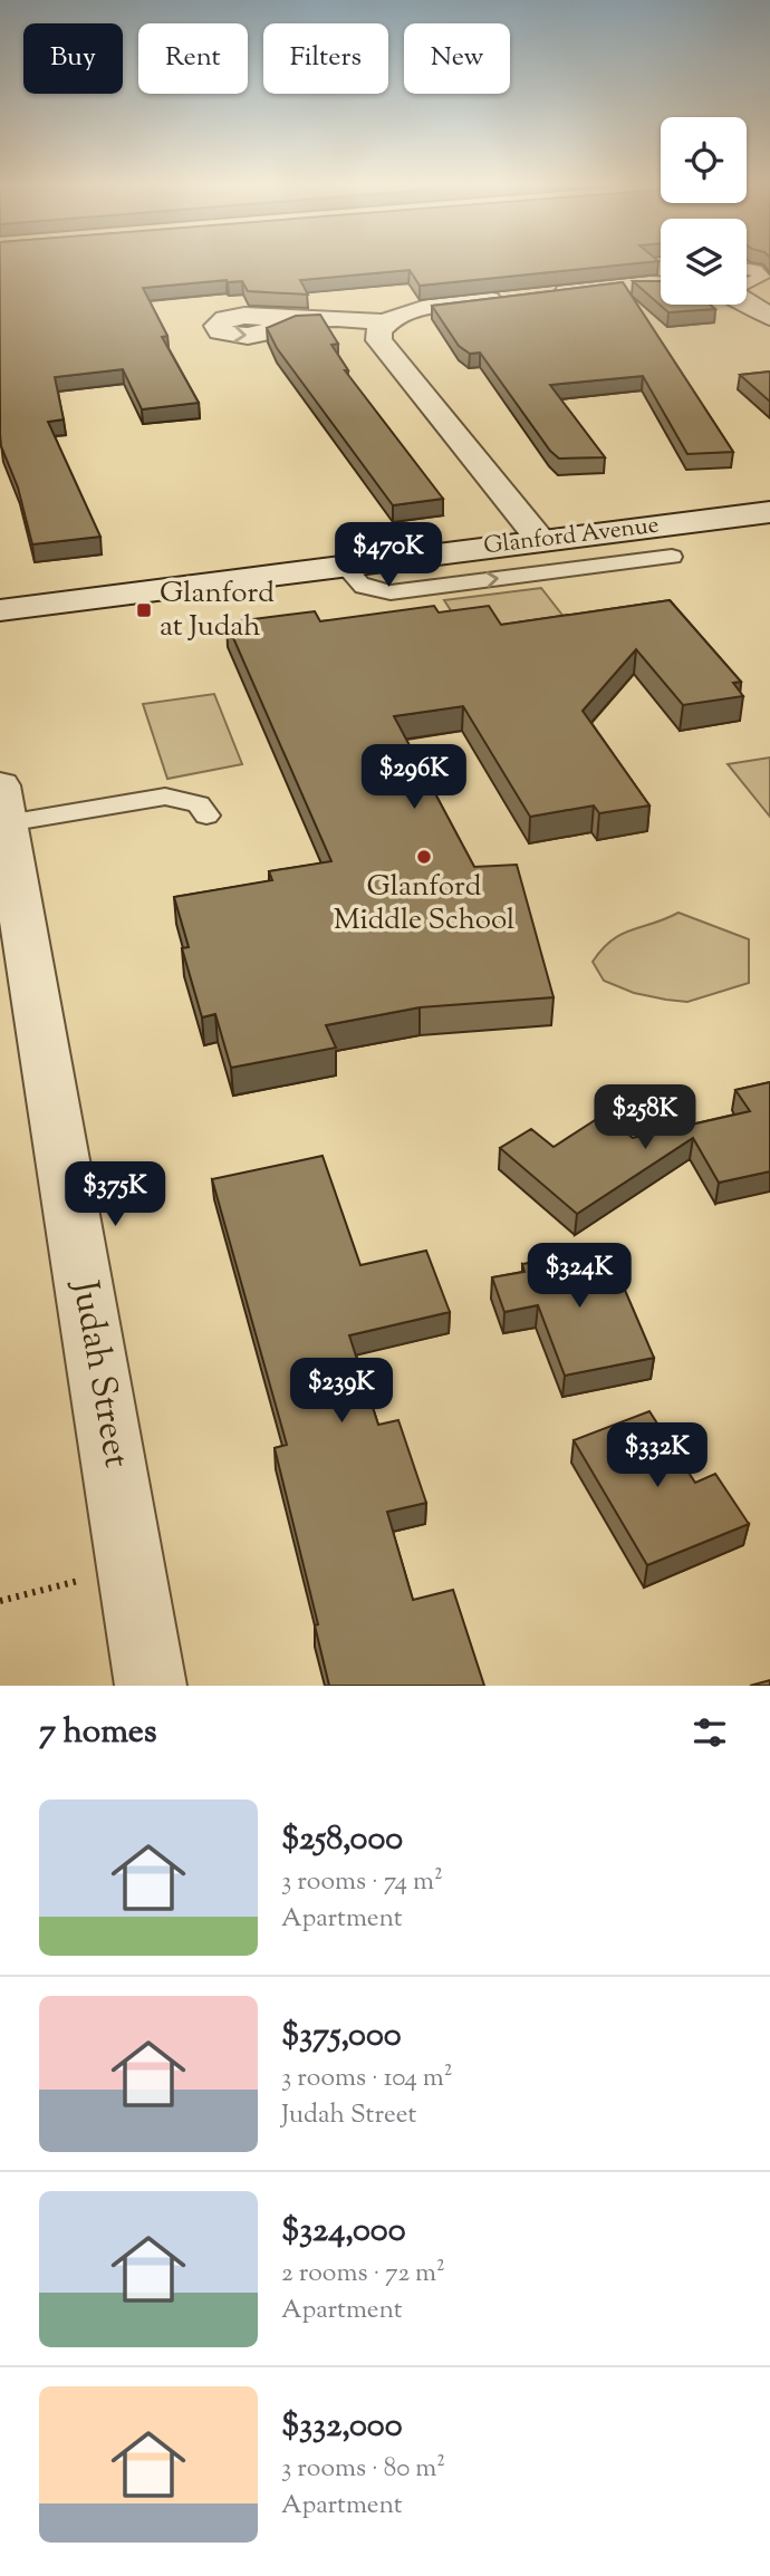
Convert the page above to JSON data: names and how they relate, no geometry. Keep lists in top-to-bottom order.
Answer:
{
  "streets": {
    "street": ["Glanford Avenue", "Judah Street"]
  },
  "places": {
    "transit": ["Glanford at Judah"],
    "other": ["Glanford Middle School"]
  },
  "page": {
    "chip": [
      "Buy",
      "Rent",
      "Filters",
      "New"
    ],
    "price": [
      "$470K",
      "$296K",
      "$258K",
      "$375K",
      "$324K",
      "$239K",
      "$332K"
    ],
    "heading": "7 homes",
    "list": [
      {
        "name": "$258,000",
        "note": "3 rooms · 74 m² · Apartment"
      },
      {
        "name": "$375,000",
        "note": "3 rooms · 104 m² · Judah Street"
      },
      {
        "name": "$324,000",
        "note": "2 rooms · 72 m² · Apartment"
      },
      {
        "name": "$332,000",
        "note": "3 rooms · 80 m² · Apartment"
      }
    ]
  }
}
